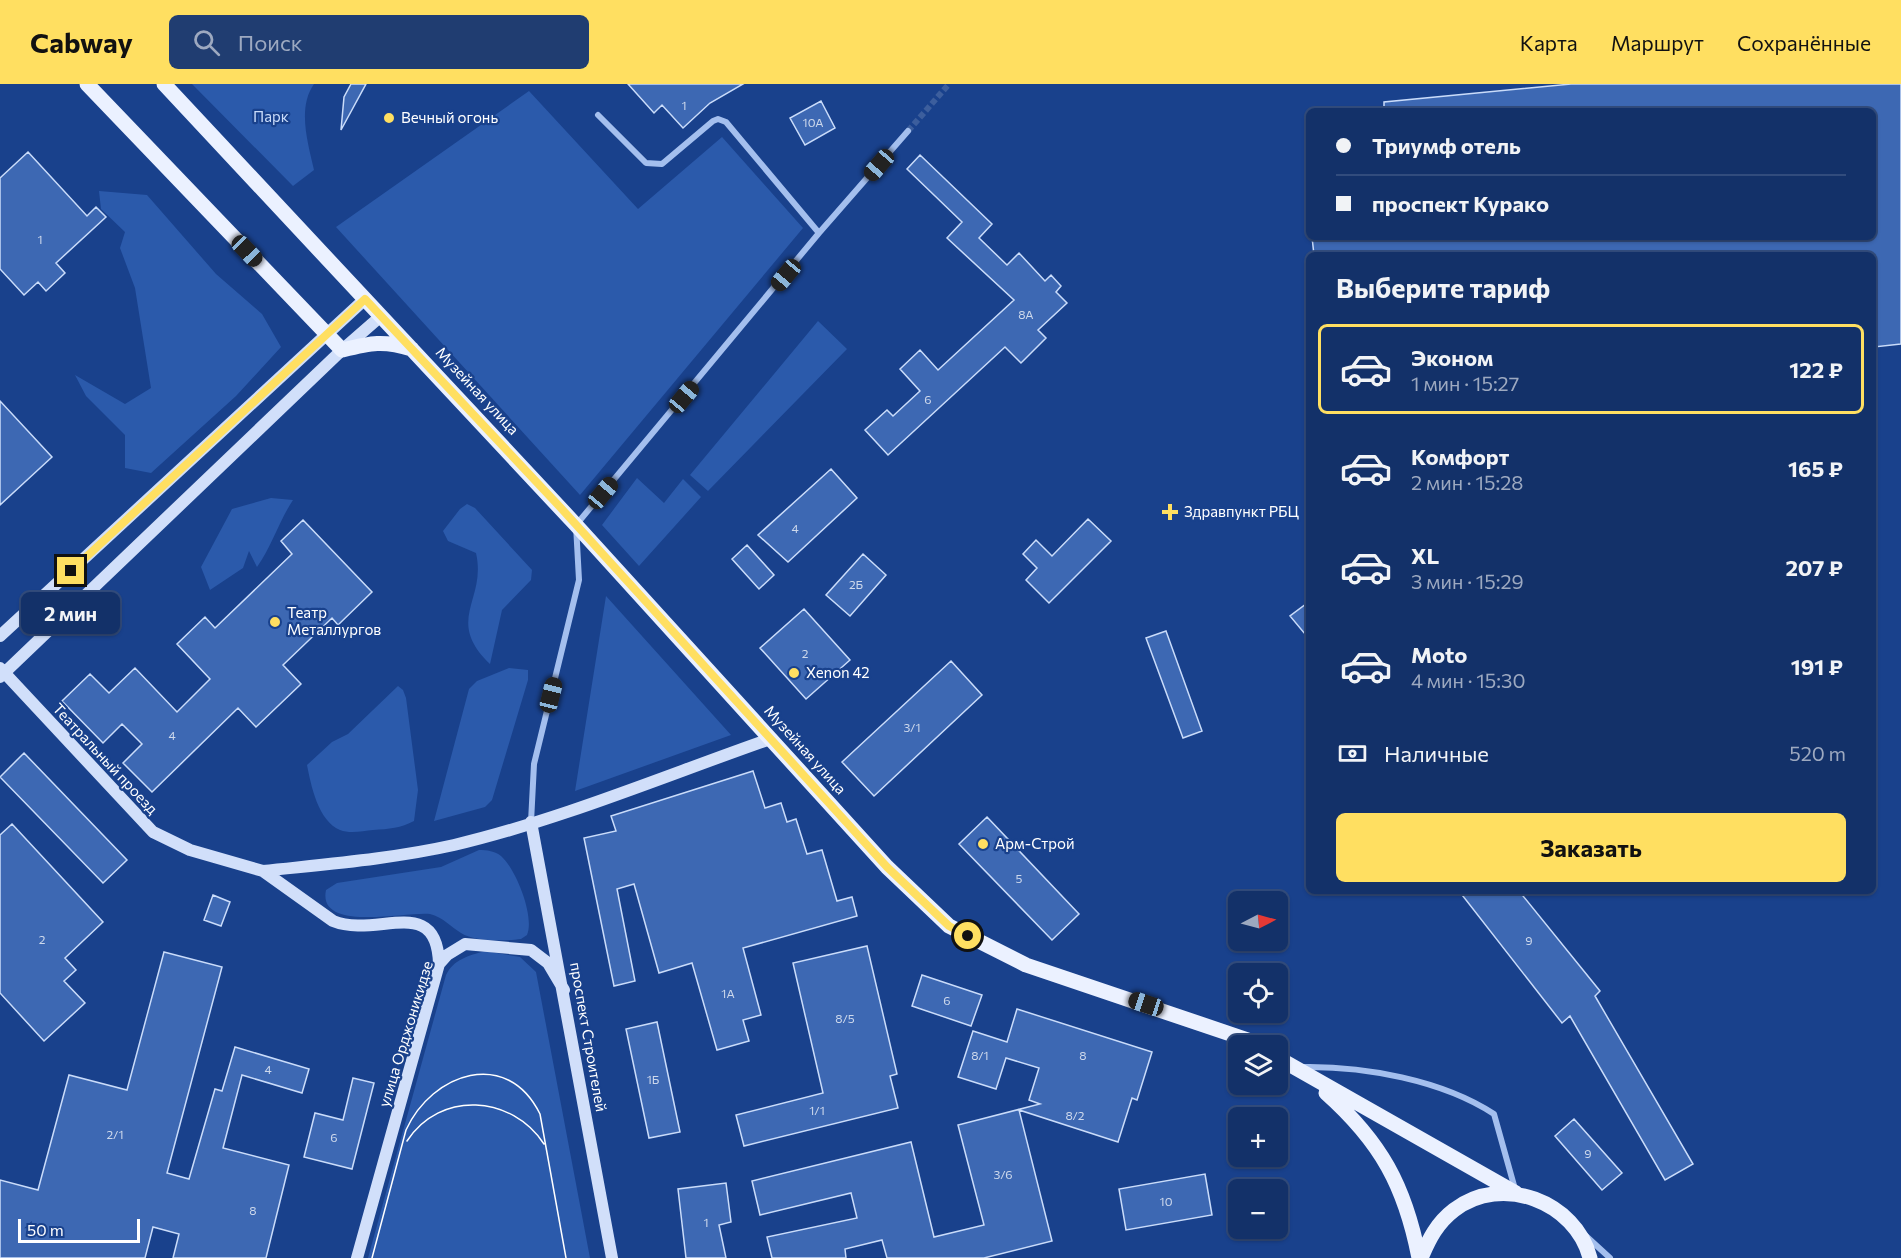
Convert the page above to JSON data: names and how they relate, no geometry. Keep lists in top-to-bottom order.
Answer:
{
  "streets": {
    "main road": [
      "Музейная улица",
      "Театральный проезд",
      "улица Орджоникидзе",
      "проспект Строителей"
    ]
  },
  "crossings": [
    ["Театральный проезд", "улица Орджоникидзе"],
    ["улица Орджоникидзе", "проспект Строителей"]
  ],
  "parks": ["Парк"],
  "places": {
    "other": [
      "Вечный огонь",
      "Театр Металлургов",
      "Xenon 42",
      "Арм-Строй"
    ],
    "health": ["Здравпункт РБЦ"]
  },
  "house_numbers": [
    "1",
    "10А",
    "1",
    "8А",
    "6",
    "4",
    "2Б",
    "2",
    "3/1",
    "4",
    "5",
    "2",
    "9",
    "1А",
    "6",
    "8/5",
    "8/1",
    "8",
    "4",
    "1Б",
    "1/1",
    "8/2",
    "2/1",
    "6",
    "9",
    "3/6",
    "10",
    "8",
    "1"
  ],
  "scale_bar": "50 m",
  "north": "right",
  "page": {
    "header": "Cabway",
    "search": "Поиск",
    "nav": ["Карта", "Маршрут", "Сохранённые"],
    "banner": ["Триумф отель", "проспект Курако"],
    "heading": "Выберите тариф",
    "list": [
      {
        "name": "Эконом",
        "note": "1 мин · 15:27",
        "value": "122 ₽"
      },
      {
        "name": "Комфорт",
        "note": "2 мин · 15:28",
        "value": "165 ₽"
      },
      {
        "name": "XL",
        "note": "3 мин · 15:29",
        "value": "207 ₽"
      },
      {
        "name": "Moto",
        "note": "4 мин · 15:30",
        "value": "191 ₽"
      }
    ],
    "bubble": "2 мин",
    "pay": ["Наличные", "520 m"],
    "buttons": "Заказать",
    "map_buttons": ["+", "−"],
    "scale": "50 m"
  }
}
